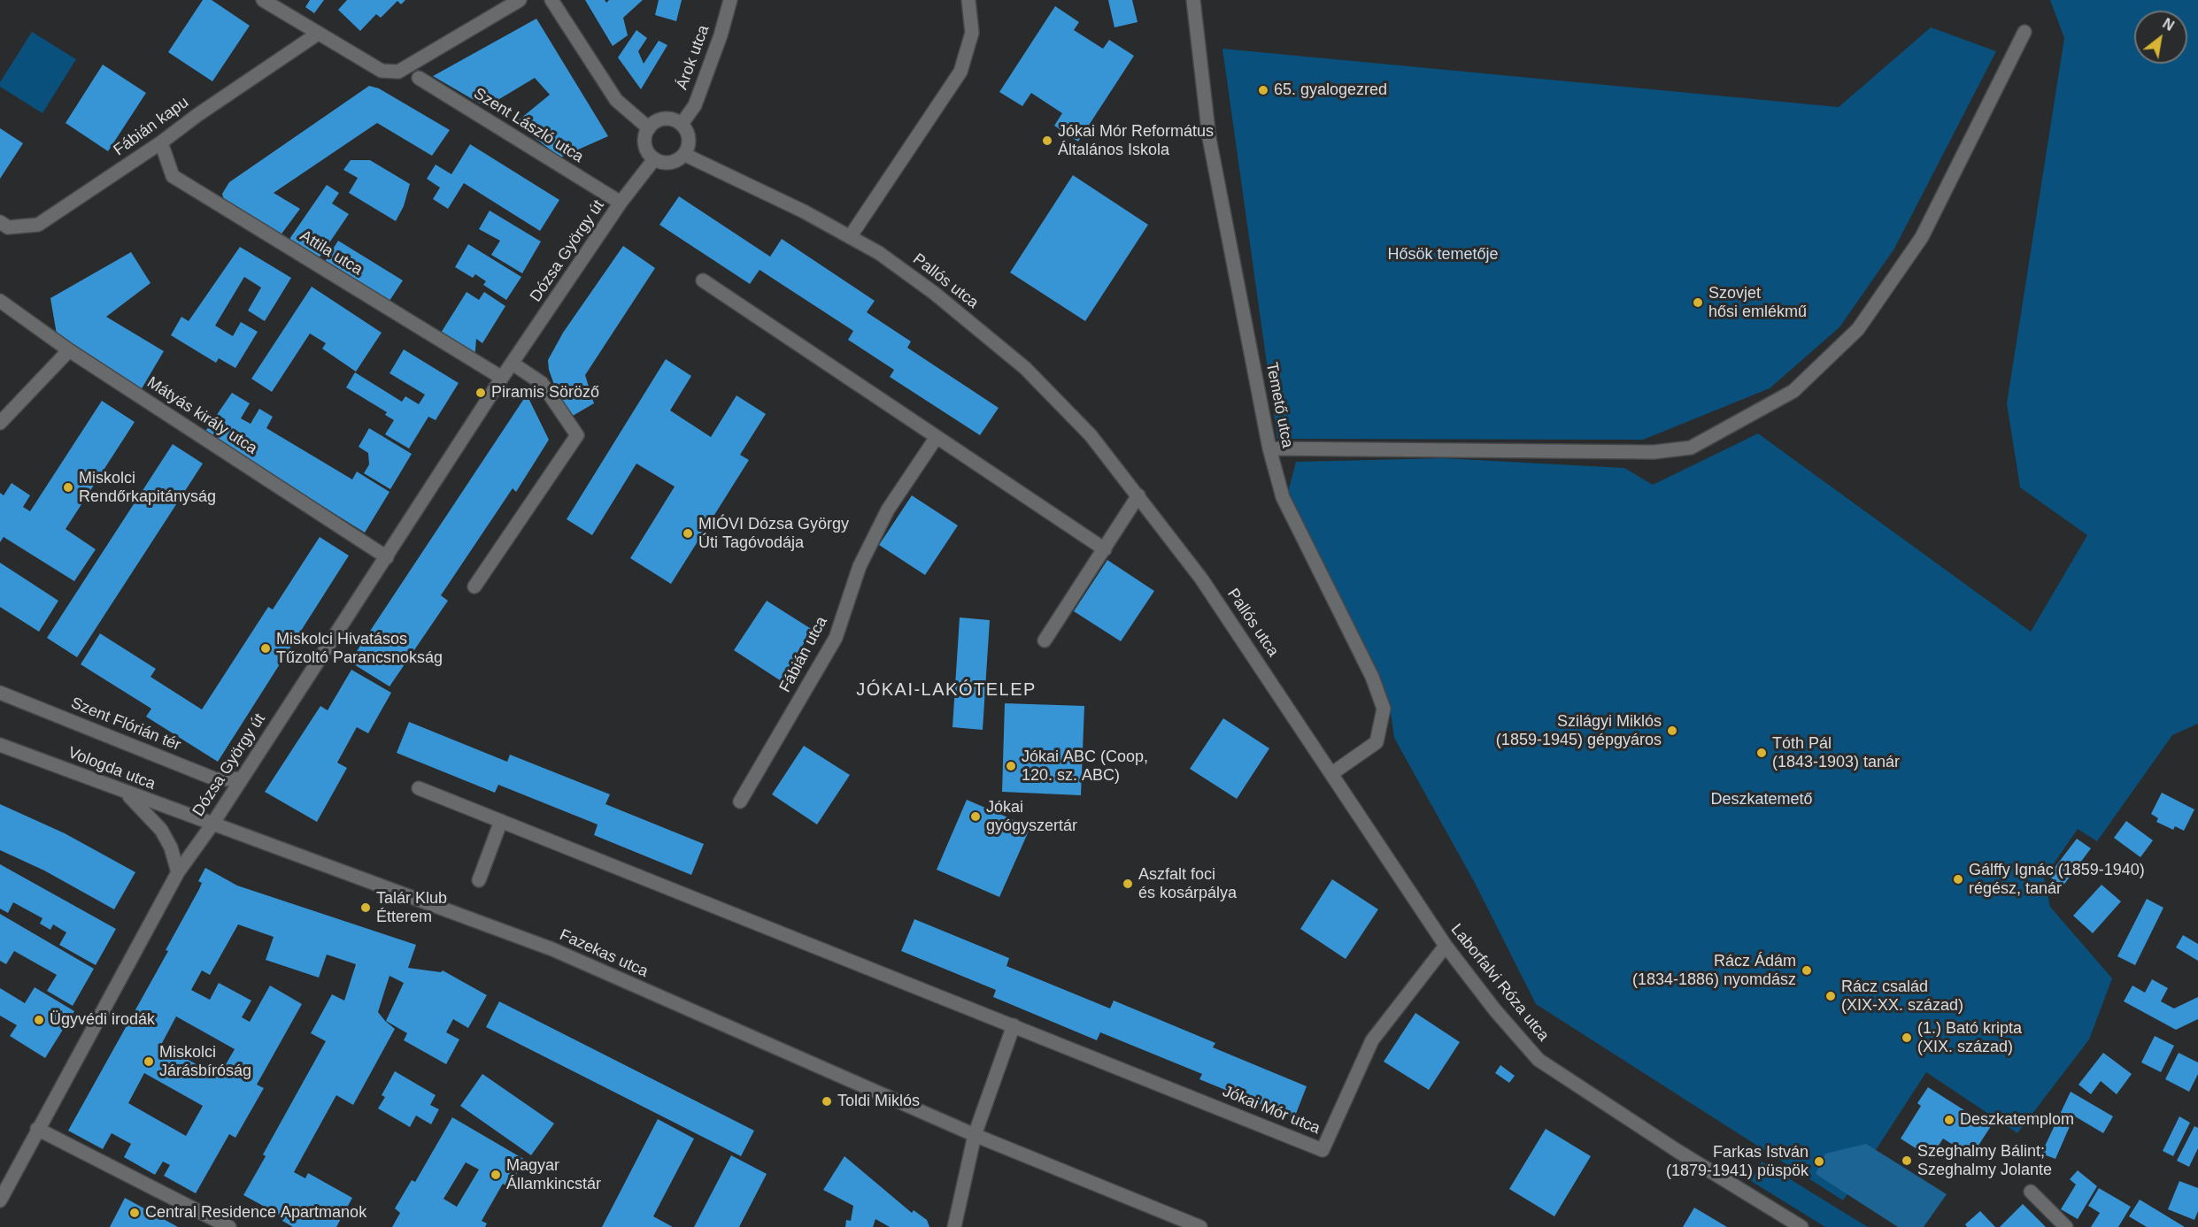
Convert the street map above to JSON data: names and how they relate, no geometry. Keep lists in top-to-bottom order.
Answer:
{
  "streets": {
    "street": [
      "Árok utca",
      "Szent László utca",
      "Fábián kapu",
      "Dózsa György út",
      "Attila utca",
      "Pallós utca",
      "Temető utca",
      "Mátyás király utca",
      "Fábián utca",
      "Szent Flórián tér",
      "Vologda utca",
      "Fazekas utca",
      "Laborfalvi Róza utca",
      "Jókai Mór utca"
    ]
  },
  "crossings": [
    ["Árok utca", "Dózsa György út"],
    ["Árok utca", "Pallós utca"],
    ["Szent László utca", "Dózsa György út"],
    ["Fábián kapu", "Attila utca"],
    ["Dózsa György út", "Attila utca"],
    ["Dózsa György út", "Pallós utca"],
    ["Dózsa György út", "Mátyás király utca"],
    ["Dózsa György út", "Szent Flórián tér"],
    ["Dózsa György út", "Vologda utca"],
    ["Dózsa György út", "Fazekas utca"],
    ["Pallós utca", "Temető utca"],
    ["Pallós utca", "Laborfalvi Róza utca"],
    ["Temető utca", "Laborfalvi Róza utca"],
    ["Vologda utca", "Fazekas utca"],
    ["Laborfalvi Róza utca", "Jókai Mór utca"]
  ],
  "districts": ["JÓKAI-LAKÓTELEP"],
  "parks": ["Hősök temetője", "Deszkatemető"],
  "places": [
    "65. gyalogezred",
    "Jókai Mór Református Általános Iskola",
    "Szovjet hősi emlékmű",
    "Piramis Söröző",
    "Miskolci Rendőrkapitányság",
    "MIÓVI Dózsa György Úti Tagóvodája",
    "Miskolci Hivatásos Tűzoltó Parancsnokság",
    "Szilágyi Miklós (1859-1945) gépgyáros",
    "Tóth Pál (1843-1903) tanár",
    "Jókai ABC (Coop, 120. sz. ABC)",
    "Jókai gyógyszertár",
    "Gálffy Ignác (1859-1940) régész, tanár",
    "Aszfalt foci és kosárpálya",
    "Talár Klub Étterem",
    "Rácz Ádám (1834-1886) nyomdász",
    "Rácz család (XIX-XX. század)",
    "Ügyvédi irodák",
    "(1.) Bató kripta (XIX. század)",
    "Miskolci Járásbíróság",
    "Toldi Miklós",
    "Deszkatemplom",
    "Szeghalmy Bálint; Szeghalmy Jolante",
    "Farkas István (1879-1941) püspök",
    "Magyar Államkincstár",
    "Central Residence Apartmanok"
  ],
  "north": "top right"
}
